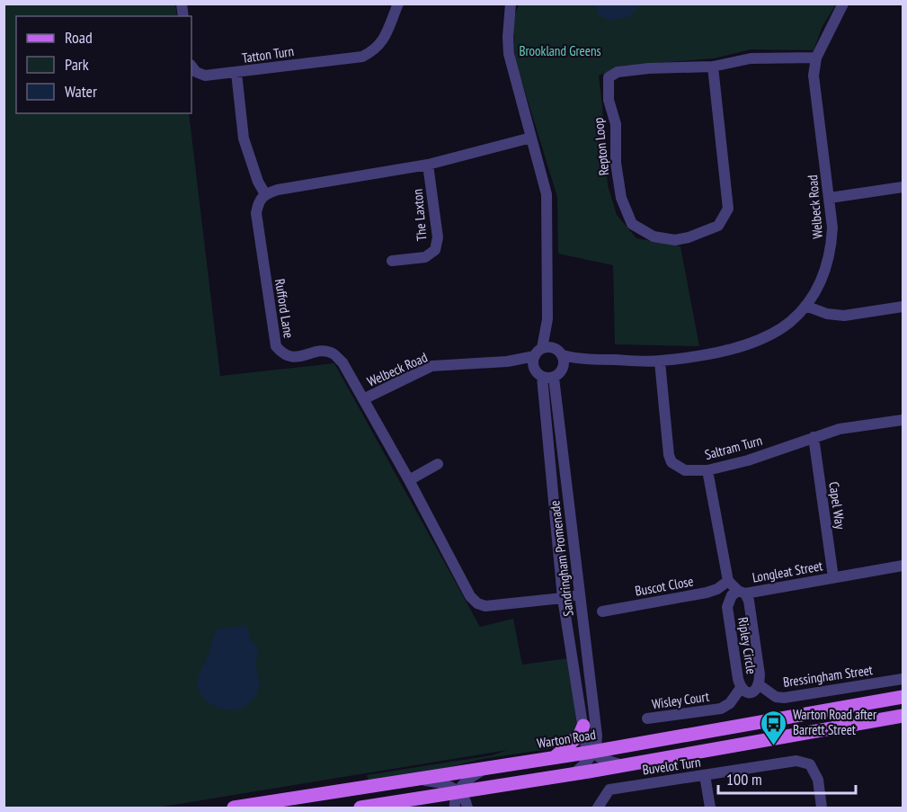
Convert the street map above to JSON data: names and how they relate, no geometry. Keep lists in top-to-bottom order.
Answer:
{
  "streets": {
    "main road": ["Warton Road"],
    "street": [
      "Tatton Turn",
      "Repton Loop",
      "Welbeck Road",
      "The Laxton",
      "Rufford Lane",
      "Saltram Turn",
      "Capel Way",
      "Sandringham Promenade",
      "Longleat Street",
      "Buscot Close",
      "Ripley Circle",
      "Bressingham Street",
      "Wisley Court",
      "Buvelot Turn"
    ]
  },
  "crossings": [
    ["Tatton Turn", "Rufford Lane"],
    ["Repton Loop", "Welbeck Road"],
    ["Welbeck Road", "Rufford Lane"],
    ["Welbeck Road", "Saltram Turn"],
    ["Welbeck Road", "Sandringham Promenade"],
    ["Rufford Lane", "Sandringham Promenade"],
    ["Saltram Turn", "Capel Way"],
    ["Capel Way", "Longleat Street"],
    ["Sandringham Promenade", "Warton Road"],
    ["Longleat Street", "Buscot Close"],
    ["Longleat Street", "Ripley Circle"],
    ["Ripley Circle", "Bressingham Street"],
    ["Ripley Circle", "Wisley Court"]
  ],
  "parks": ["Brookland Greens"],
  "places": {
    "bus stop": ["Warton Road after Barrett Street"]
  },
  "legend": ["Road", "Park", "Water"],
  "scale_bar": "100 m"
}
